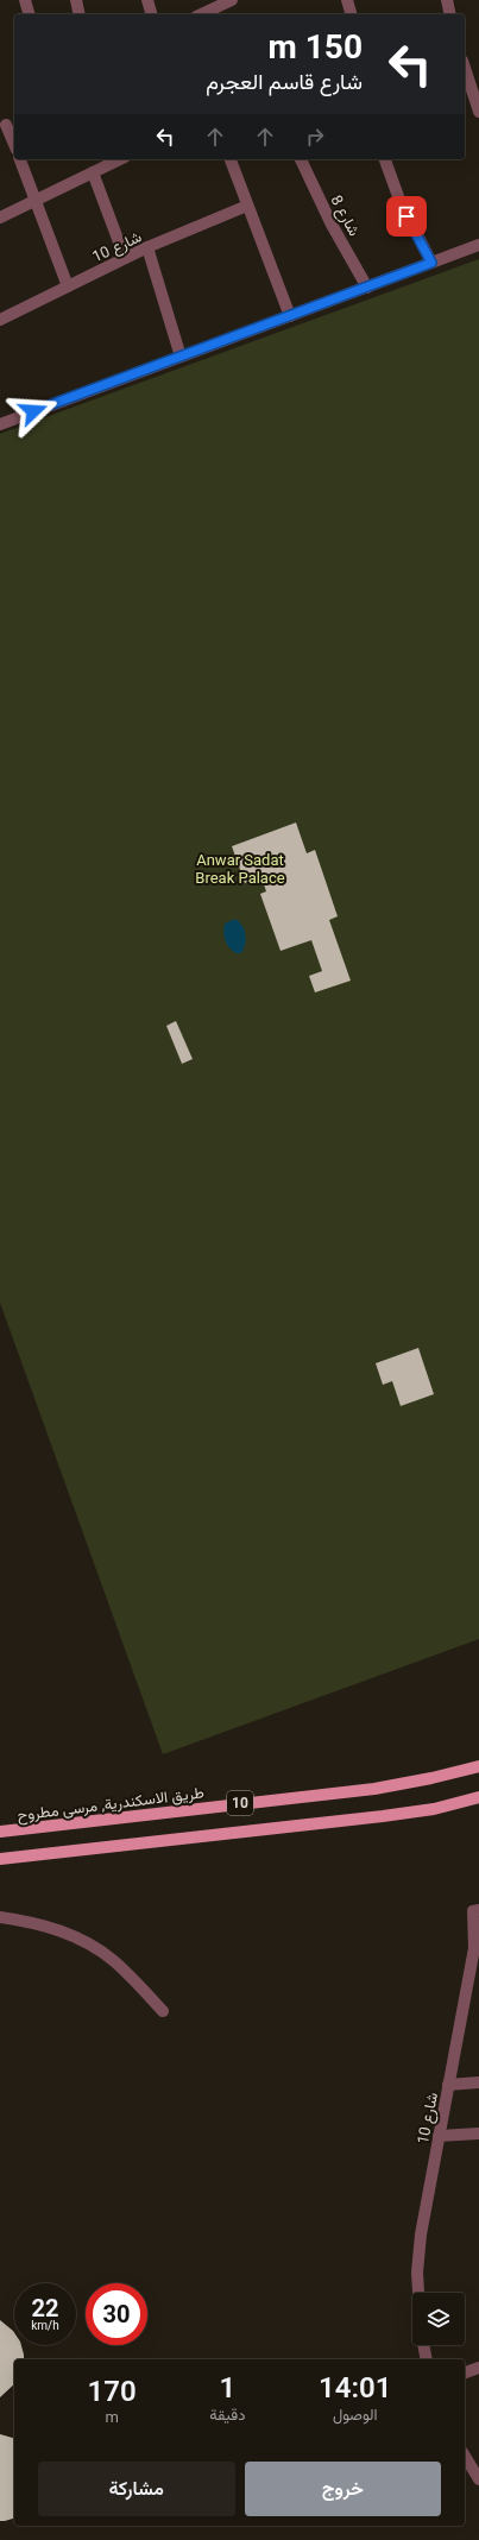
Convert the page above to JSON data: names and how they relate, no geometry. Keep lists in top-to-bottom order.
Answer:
{
  "streets": {
    "main road": ["طريق الاسكندرية, مرسى مطروح", "10"],
    "street": ["شارع 8", "شارع 10"]
  },
  "parks": ["Anwar Sadat Break Palace"],
  "page": {
    "turn": ["150 m", "شارع قاسم العجرم"],
    "speed": "22 km/h",
    "limit": "30",
    "eta": [
      "14:01",
      "الوصول",
      "1",
      "دقيقة",
      "170",
      "m"
    ],
    "buttons": ["خروج", "مشاركة"]
  }
}
